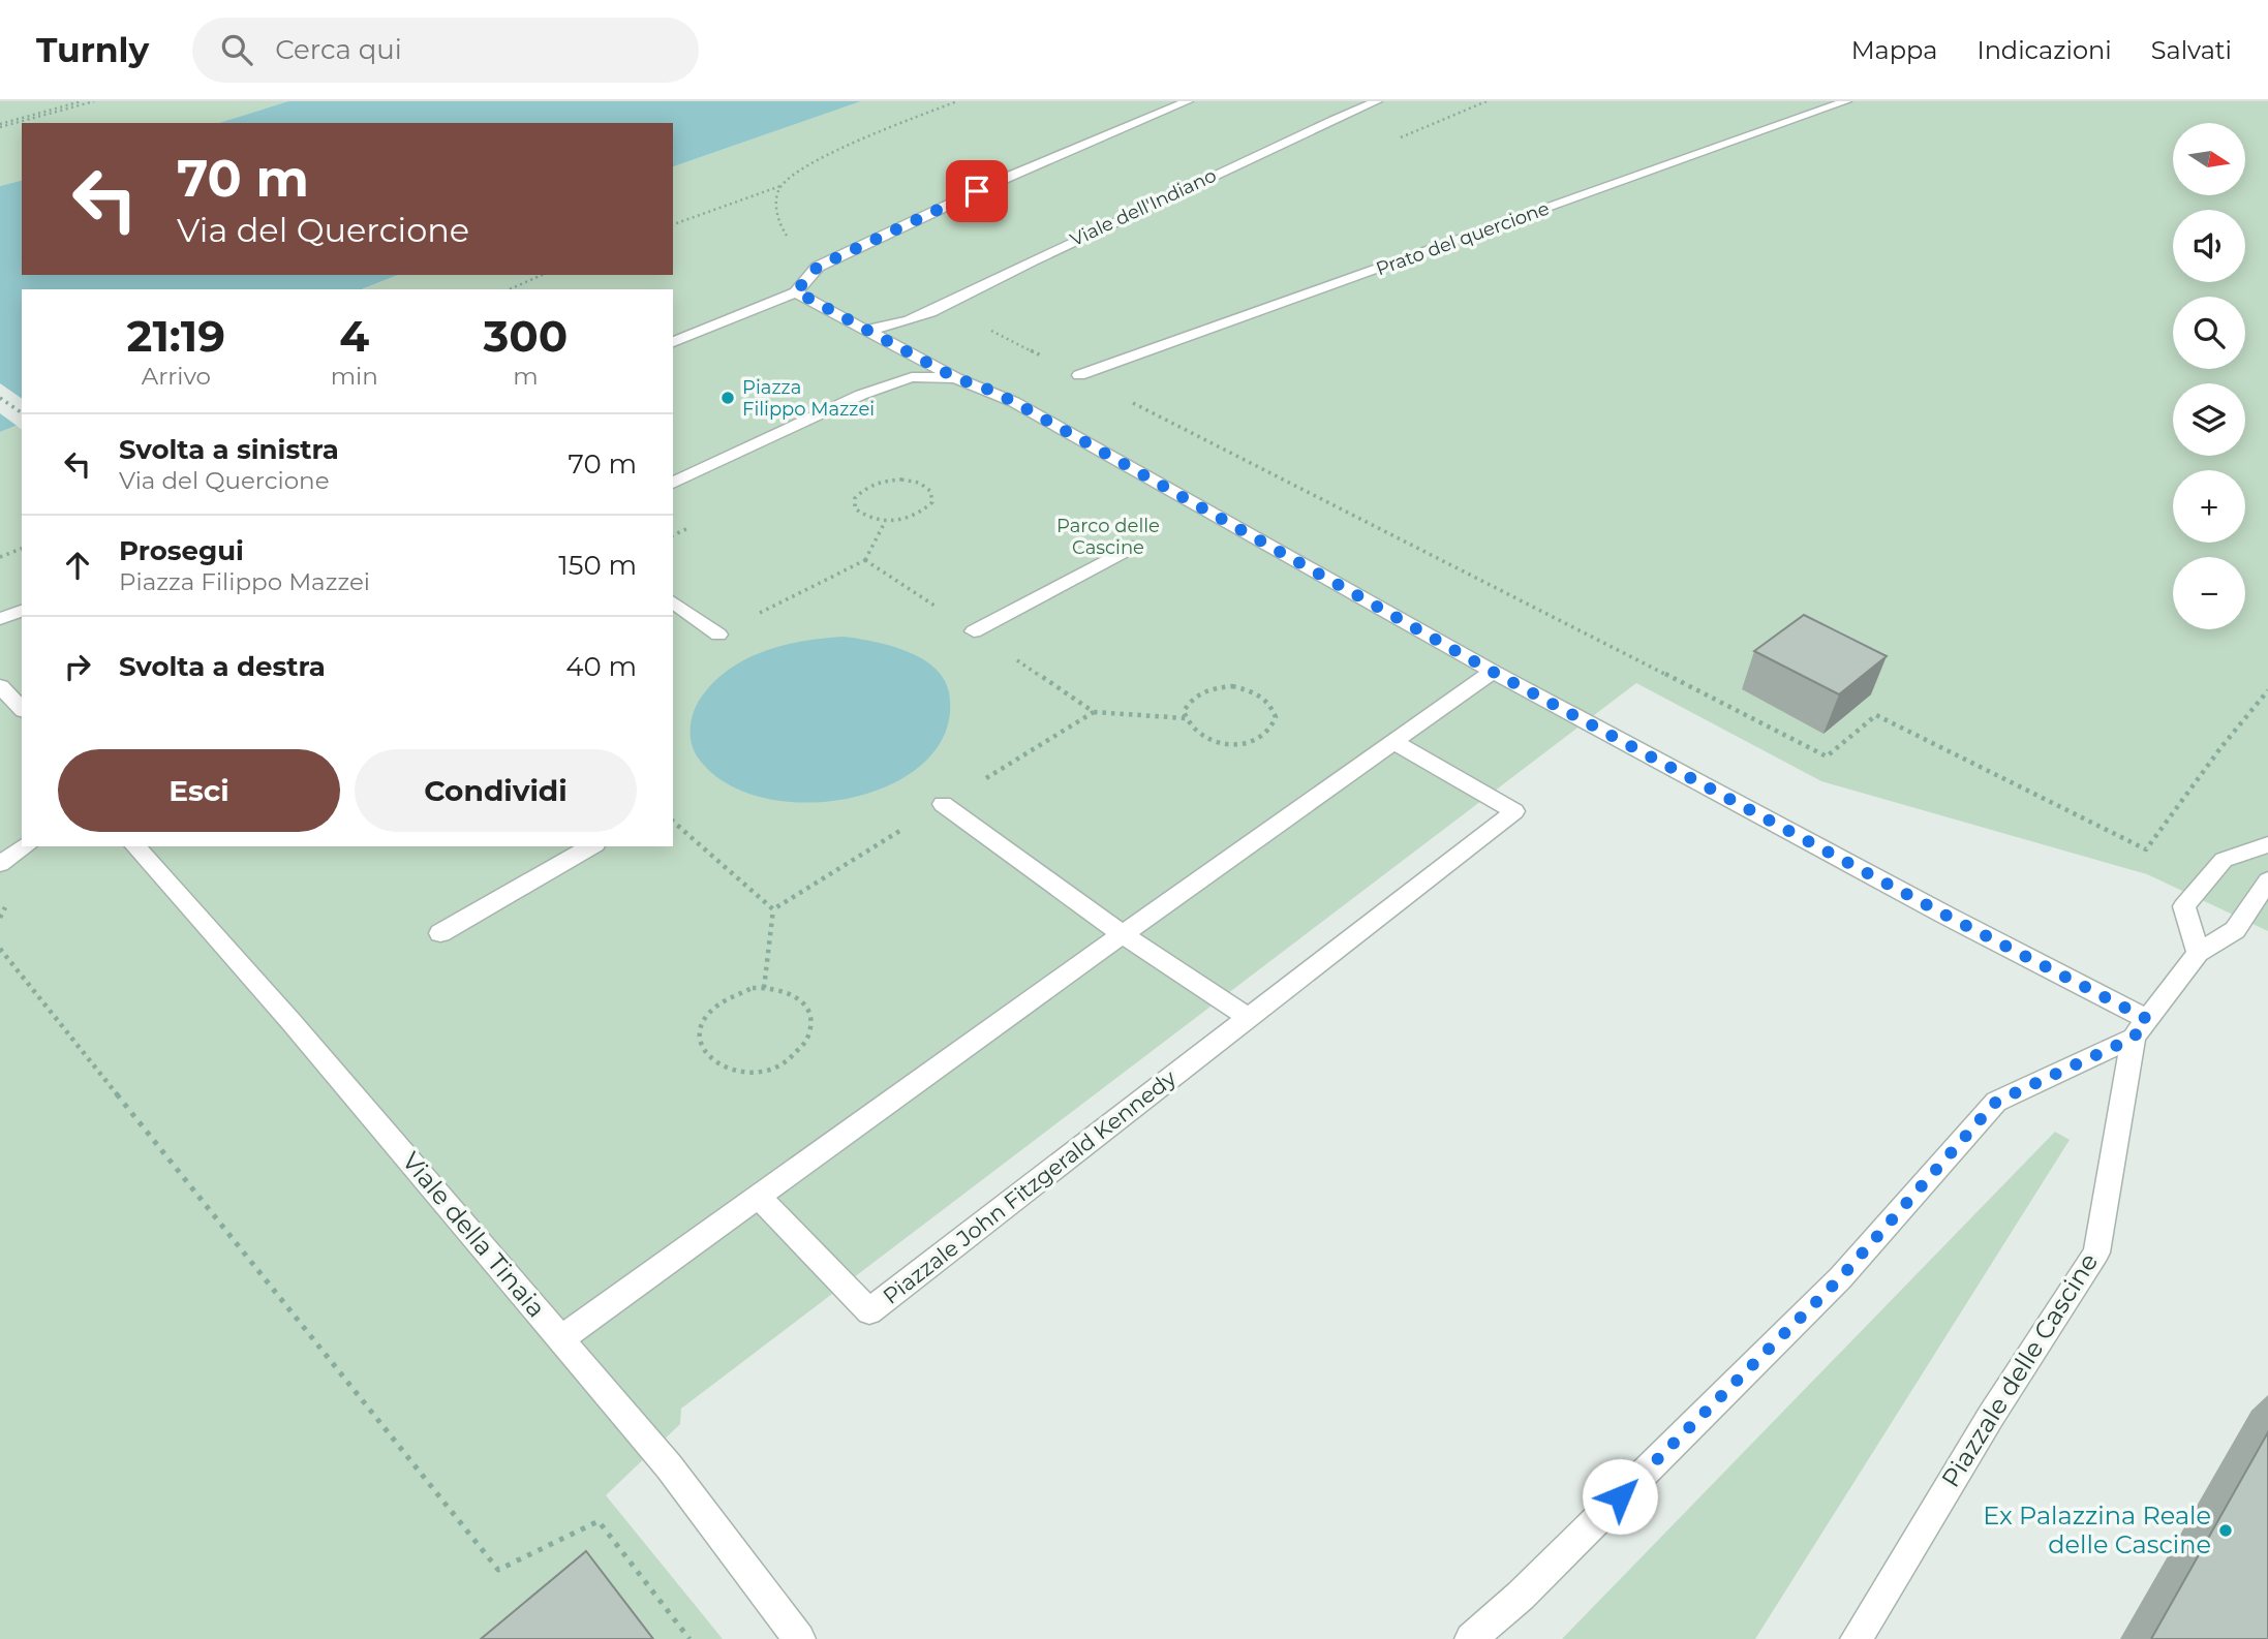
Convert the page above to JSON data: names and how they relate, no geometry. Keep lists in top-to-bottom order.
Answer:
{
  "streets": {
    "street": [
      "Viale dell'Indiano",
      "Prato del quercione",
      "Piazzale John Fitzgerald Kennedy",
      "Viale della Tinaia",
      "Piazzale delle Cascine"
    ]
  },
  "parks": ["Parco delle Cascine"],
  "places": ["Piazza Filippo Mazzei", "Ex Palazzina Reale delle Cascine"],
  "north": "right",
  "page": {
    "header": "Turnly",
    "search": "Cerca qui",
    "nav": ["Mappa", "Indicazioni", "Salvati"],
    "map_buttons": ["+", "−"],
    "turn": ["70 m", "Via del Quercione"],
    "eta": [
      "21:19",
      "Arrivo",
      "4",
      "min",
      "300",
      "m"
    ],
    "list": [
      {
        "name": "Svolta a sinistra",
        "note": "Via del Quercione",
        "value": "70 m"
      },
      {
        "name": "Prosegui",
        "note": "Piazza Filippo Mazzei",
        "value": "150 m"
      },
      {
        "name": "Svolta a destra",
        "value": "40 m"
      }
    ],
    "buttons": ["Esci", "Condividi"]
  }
}
